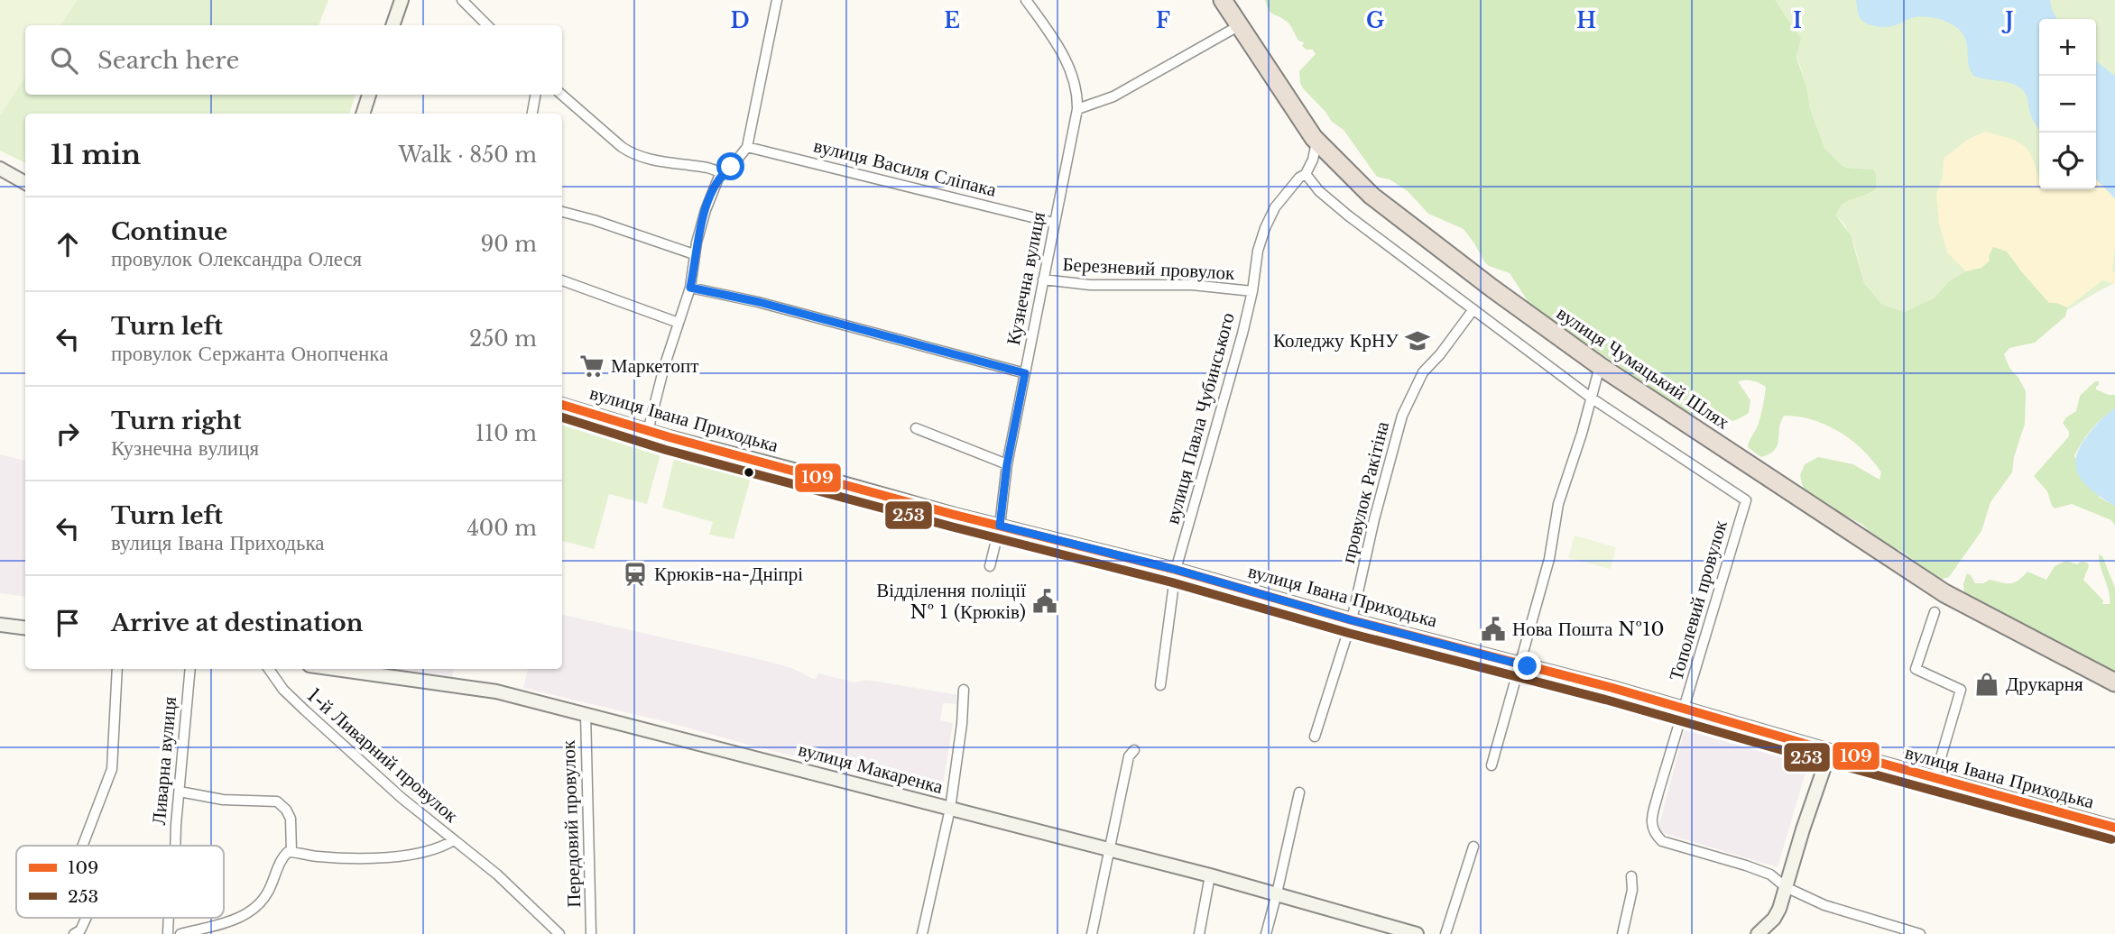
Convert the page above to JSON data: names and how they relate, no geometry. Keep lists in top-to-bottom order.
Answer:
{
  "streets": {
    "highway": ["вулиця Чумацький Шлях"],
    "main road": ["вулиця Івана Приходька", "вулиця Макаренка"],
    "street": [
      "вулиця Василя Сліпака",
      "Березневий провулок",
      "Кузнечна вулиця",
      "вулиця Павла Чубинського",
      "провулок Ракітіна",
      "Тополевий провулок",
      "1-й Ливарний провулок",
      "Ливарна вулиця",
      "Передовий провулок"
    ]
  },
  "crossings": [
    ["вулиця Василя Сліпака", "Кузнечна вулиця"],
    ["Березневий провулок", "Кузнечна вулиця"],
    ["Березневий провулок", "вулиця Павла Чубинського"],
    ["Кузнечна вулиця", "вулиця Івана Приходька"],
    ["вулиця Павла Чубинського", "вулиця Івана Приходька"],
    ["вулиця Івана Приходька", "провулок Ракітіна"],
    ["вулиця Івана Приходька", "Тополевий провулок"],
    ["вулиця Макаренка", "Передовий провулок"]
  ],
  "places": {
    "school or university": ["Коледжу КрНУ"],
    "supermarket": ["Маркетопт"],
    "station": ["Крюків-на-Дніпрі"],
    "public building": ["Відділення поліції № 1 (Крюків)", "Нова Пошта №10"],
    "shop": ["Друкарня"]
  },
  "lines": ["transit line 109", "transit line 253"],
  "legend": ["109", "253"],
  "page": {
    "map_buttons": ["+", "−"],
    "search": "Search here",
    "heading": ["11 min", "Walk · 850 m"],
    "list": [
      ["Continue", "провулок Олександра Олеся", "90 m"],
      ["Turn left", "провулок Сержанта Онопченка", "250 m"],
      ["Turn right", "Кузнечна вулиця", "110 m"],
      ["Turn left", "вулиця Івана Приходька", "400 m"],
      "Arrive at destination"
    ]
  },
  "grid": {
    "columns": [
      "D",
      "E",
      "F",
      "G",
      "H",
      "I",
      "J"
    ]
  }
}
